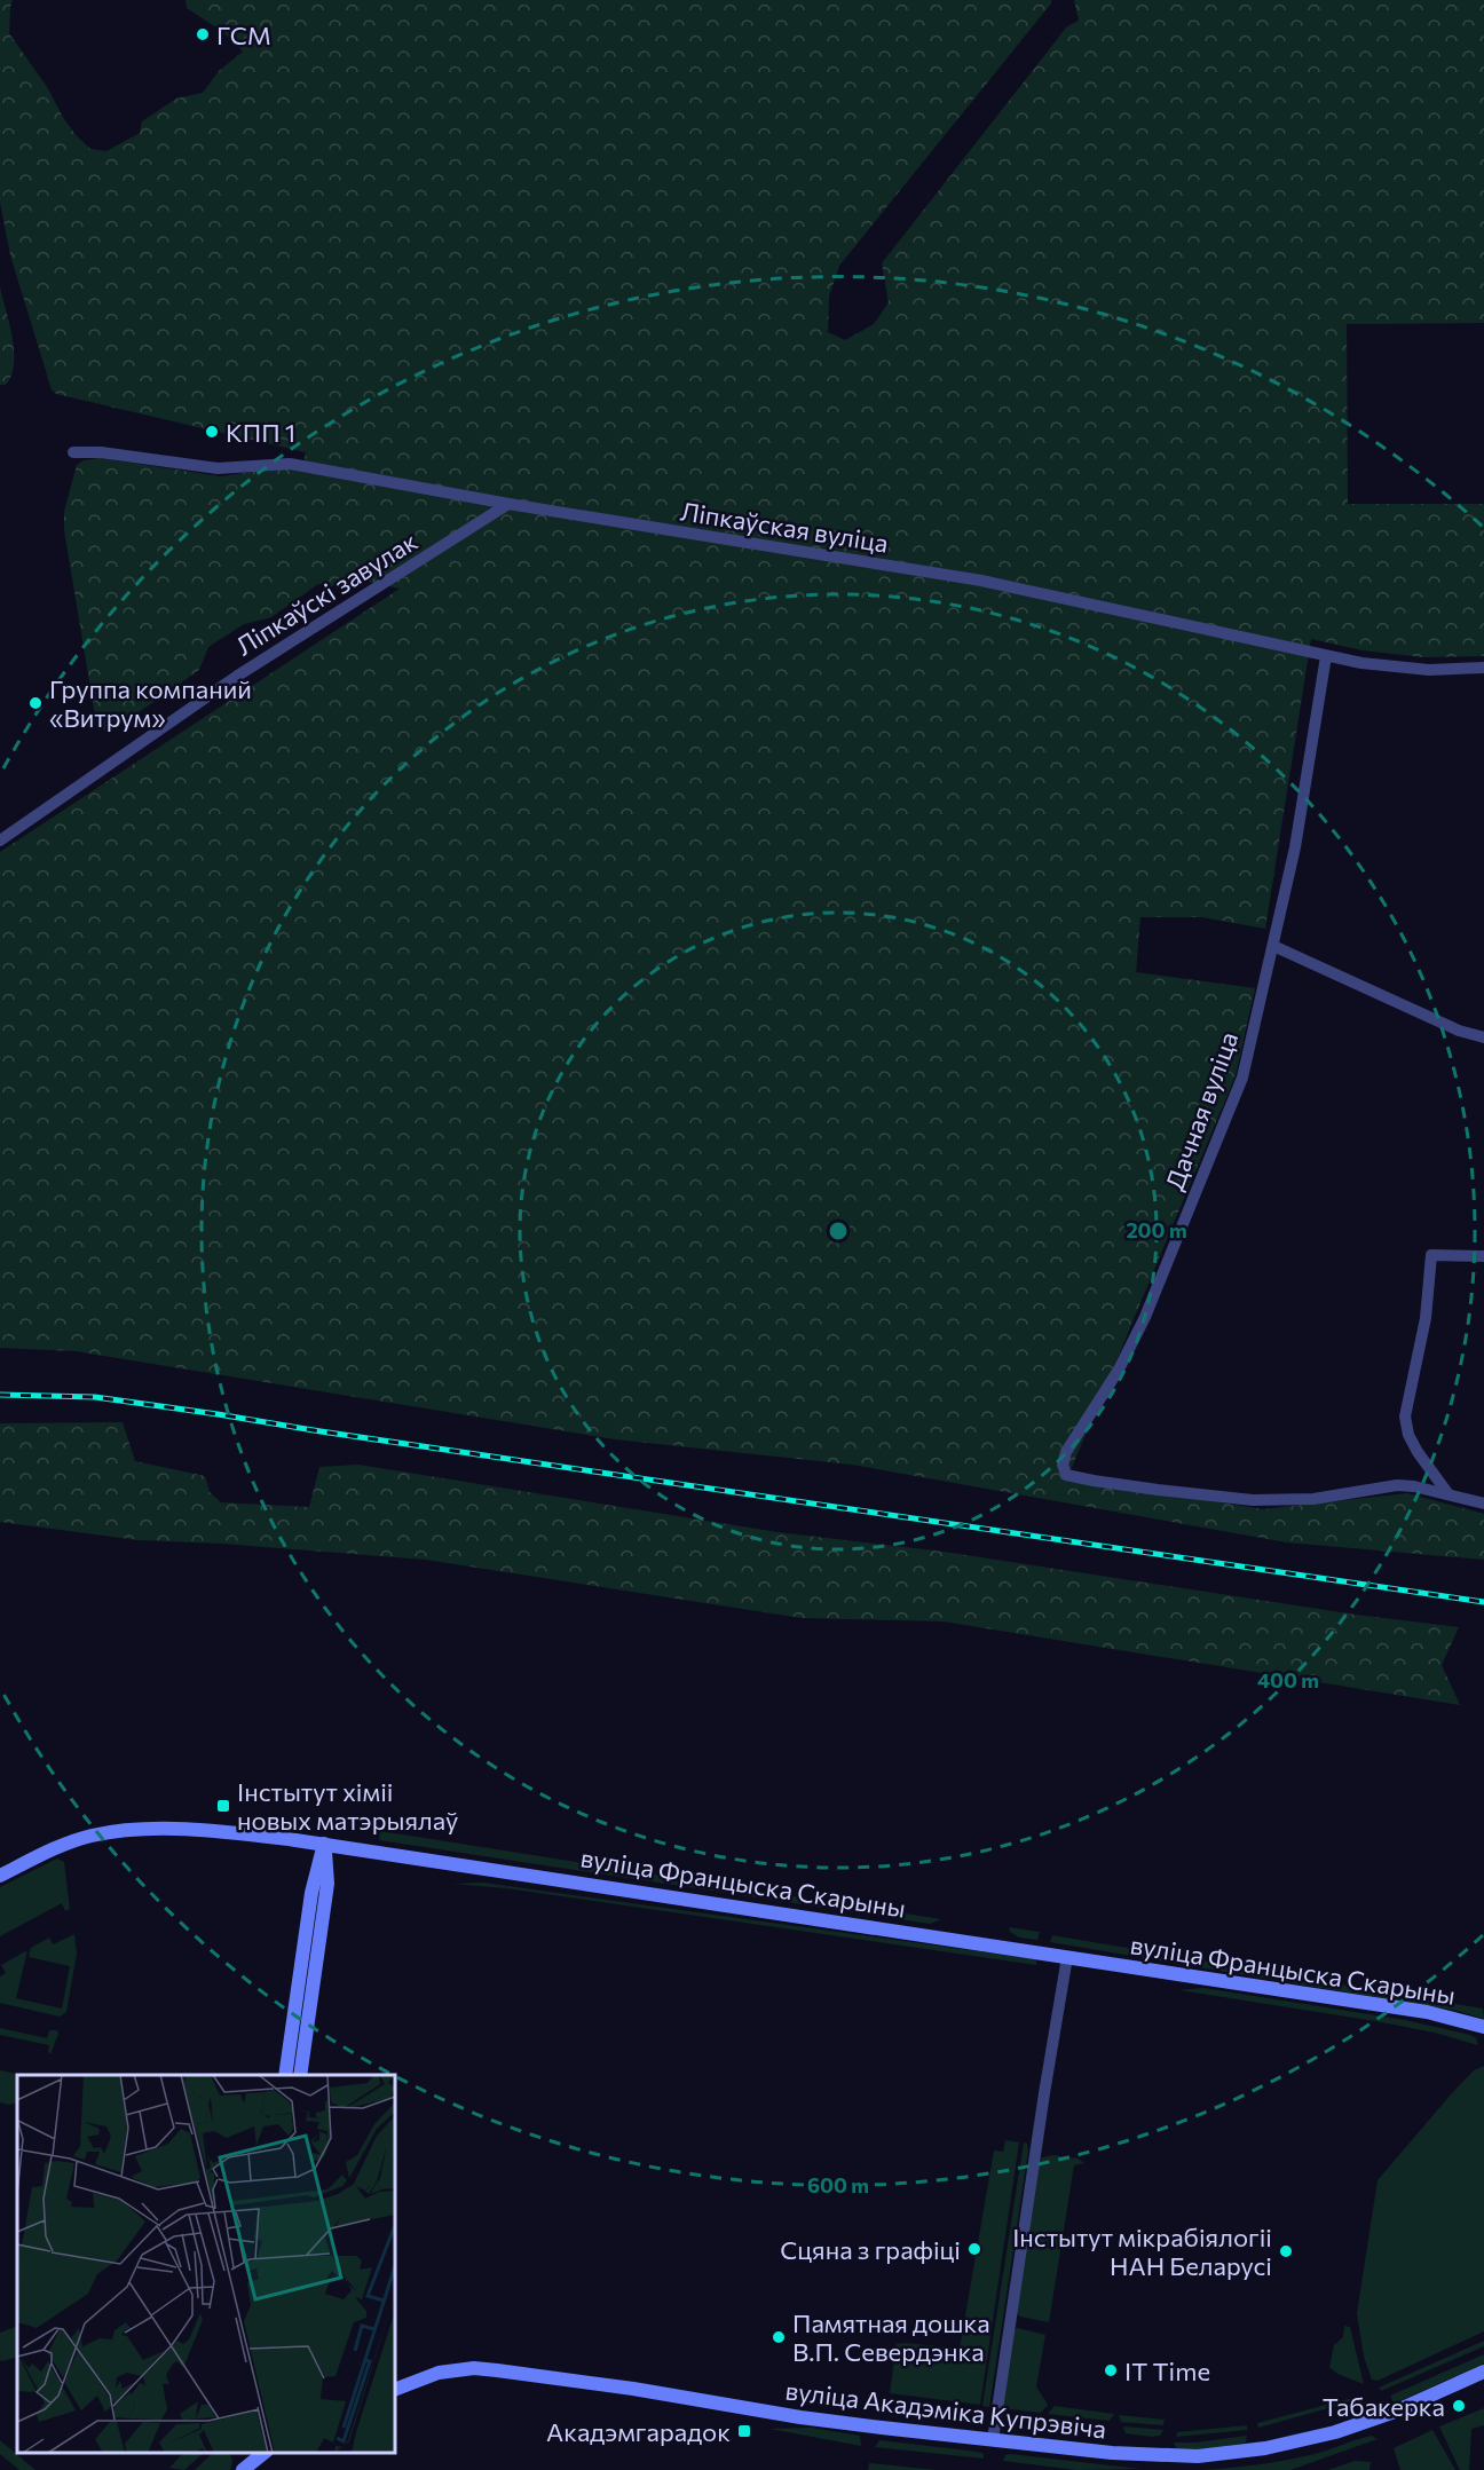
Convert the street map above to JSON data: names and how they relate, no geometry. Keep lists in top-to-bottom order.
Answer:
{
  "streets": {
    "main road": ["вуліца Францыска Скарыны", "вуліца Акадэміка Купрэвіча"],
    "street": ["Ліпкаўская вуліца", "Ліпкаўскі завулак", "Дачная вуліца"]
  },
  "crossings": [
    ["Ліпкаўская вуліца", "Ліпкаўскі завулак"],
    ["Ліпкаўская вуліца", "Дачная вуліца"]
  ],
  "places": {
    "other": [
      "ГСМ",
      "КПП 1",
      "Группа компаний «Витрум»",
      "Сцяна з графіці",
      "Інстытут мікрабіялогіі НАН Беларусі",
      "Памятная дошка В.П. Севердэнка",
      "IT Time",
      "Табакерка"
    ],
    "transit": ["Інстытут хіміі новых матэрыялаў", "Акадэмгарадок"]
  },
  "rings": ["200 m", "400 m", "600 m"]
}
